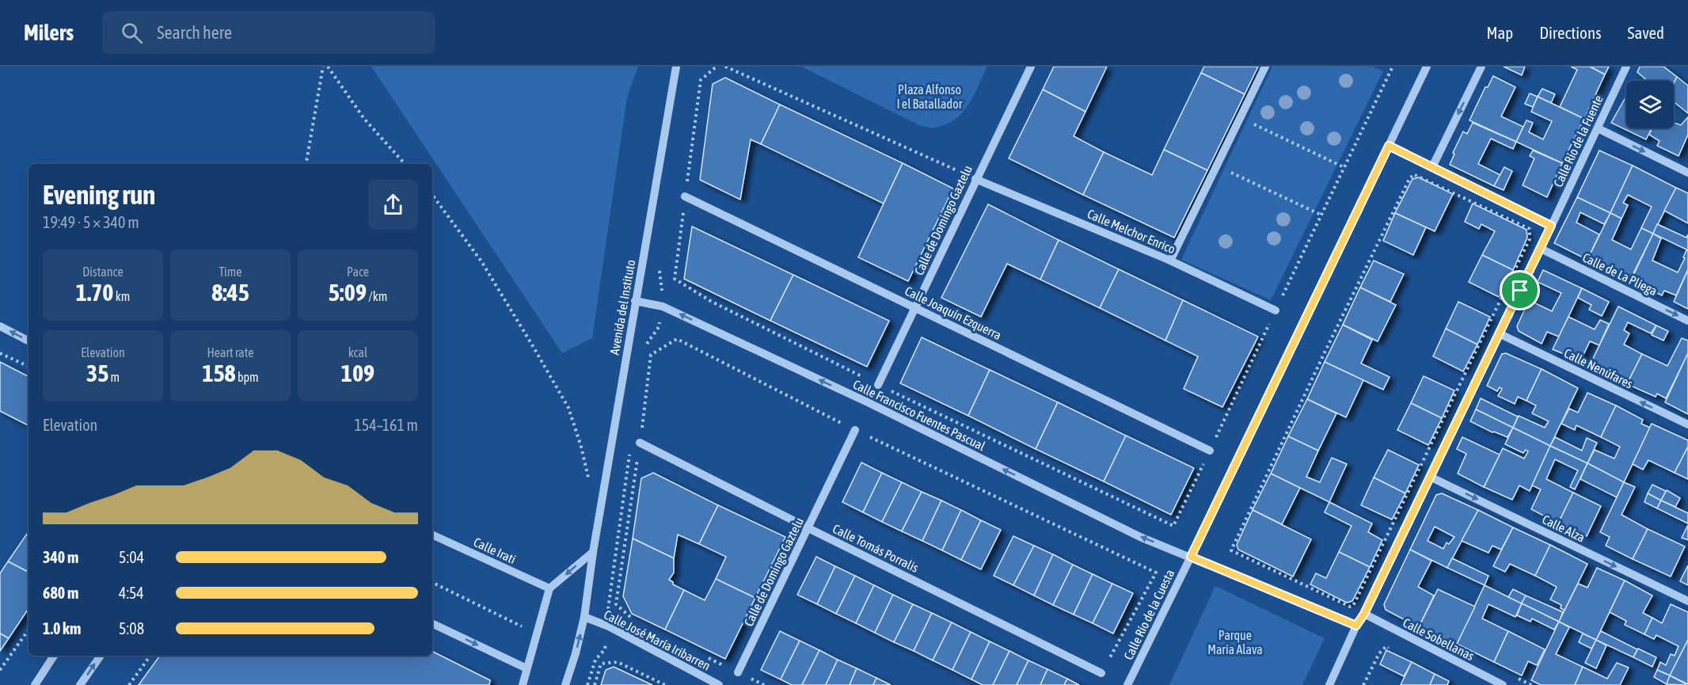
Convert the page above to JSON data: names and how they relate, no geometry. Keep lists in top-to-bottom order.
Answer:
{
  "streets": {
    "street": [
      "Calle Río de la Fuente",
      "Calle de Domingo Gaztelu",
      "Calle Melchor Enrico",
      "Calle de La Pliega",
      "Avenida del Instituto",
      "Calle Joaquín Ezquerra",
      "Calle Nenúfares",
      "Calle Francisco Fuentes Pascual",
      "Calle Alza",
      "Calle Tomás Porralis",
      "Calle Irati",
      "Calle Río de la Cuesta",
      "Calle Sobellanas",
      "Calle José María Iribarren"
    ]
  },
  "crossings": [
    ["Calle Río de la Fuente", "Calle de La Pliega"],
    ["Calle Río de la Fuente", "Calle Nenúfares"],
    ["Calle Río de la Fuente", "Calle Francisco Fuentes Pascual"],
    ["Calle Río de la Fuente", "Calle Alza"],
    ["Calle Río de la Fuente", "Calle Sobellanas"],
    ["Calle de Domingo Gaztelu", "Calle Melchor Enrico"],
    ["Calle de Domingo Gaztelu", "Calle Joaquín Ezquerra"],
    ["Calle de Domingo Gaztelu", "Calle Tomás Porralis"],
    ["Avenida del Instituto", "Calle Francisco Fuentes Pascual"],
    ["Avenida del Instituto", "Calle José María Iribarren"],
    ["Calle Francisco Fuentes Pascual", "Calle Río de la Cuesta"]
  ],
  "one_way": [
    "Calle de La Pliega",
    "Calle Nenúfares",
    "Calle Francisco Fuentes Pascual",
    "Calle Alza"
  ],
  "parks": ["Plaza Alfonso I el Batallador", "Parque María Alava"],
  "page": {
    "header": "Milers",
    "search": "Search here",
    "nav": ["Map", "Directions", "Saved"],
    "heading": ["Evening run", "19:49 · 5 × 340 m"],
    "stats": [
      ["Distance", "1.70 km"],
      ["Time", "8:45"],
      ["Pace", "5:09 /km"],
      ["Elevation", "35 m"],
      ["Heart rate", "158 bpm"],
      ["kcal", "109"]
    ],
    "chart": ["Elevation", "154–161 m"],
    "list": [
      {
        "name": "340 m",
        "note": "5:04"
      },
      {
        "name": "680 m",
        "note": "4:54"
      },
      {
        "name": "1.0 km",
        "note": "5:08"
      }
    ]
  }
}
